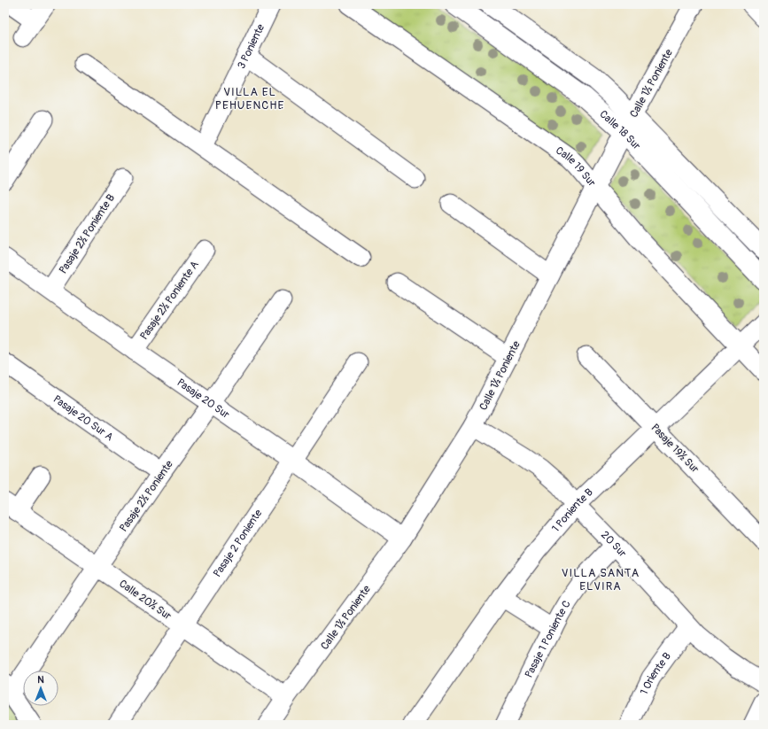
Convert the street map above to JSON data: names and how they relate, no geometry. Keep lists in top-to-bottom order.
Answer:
{
  "streets": {
    "main road": ["Calle 18 Sur"],
    "street": [
      "3 Poniente",
      "Calle 1½ Poniente",
      "Calle 19 Sur",
      "Pasaje 2½ Poniente B",
      "Pasaje 2½ Poniente A",
      "Pasaje 20 Sur",
      "Pasaje 20 Sur A",
      "Pasaje 19½ Sur",
      "Pasaje 2½ Poniente",
      "1 Poniente B",
      "Pasaje 2 Poniente",
      "20 Sur",
      "Calle 20½ Sur",
      "Pasaje 1 Poniente C",
      "1 Oriente B"
    ]
  },
  "crossings": [
    ["Calle 1½ Poniente", "Calle 18 Sur"],
    ["Calle 1½ Poniente", "Calle 19 Sur"],
    ["Calle 1½ Poniente", "Pasaje 20 Sur"],
    ["Calle 1½ Poniente", "20 Sur"],
    ["Calle 1½ Poniente", "Calle 20½ Sur"],
    ["Calle 19 Sur", "1 Poniente B"],
    ["Pasaje 2½ Poniente B", "Pasaje 20 Sur"],
    ["Pasaje 2½ Poniente A", "Pasaje 20 Sur"],
    ["Pasaje 20 Sur", "Pasaje 2½ Poniente"],
    ["Pasaje 20 Sur", "Pasaje 2 Poniente"],
    ["Pasaje 20 Sur A", "Pasaje 2½ Poniente"],
    ["Pasaje 19½ Sur", "1 Poniente B"],
    ["Pasaje 2½ Poniente", "Calle 20½ Sur"],
    ["1 Poniente B", "20 Sur"],
    ["Pasaje 2 Poniente", "Calle 20½ Sur"],
    ["20 Sur", "Pasaje 1 Poniente C"],
    ["20 Sur", "1 Oriente B"]
  ],
  "districts": ["VILLA EL PEHUENCHE", "VILLA SANTA ELVIRA"],
  "north": "top"
}
